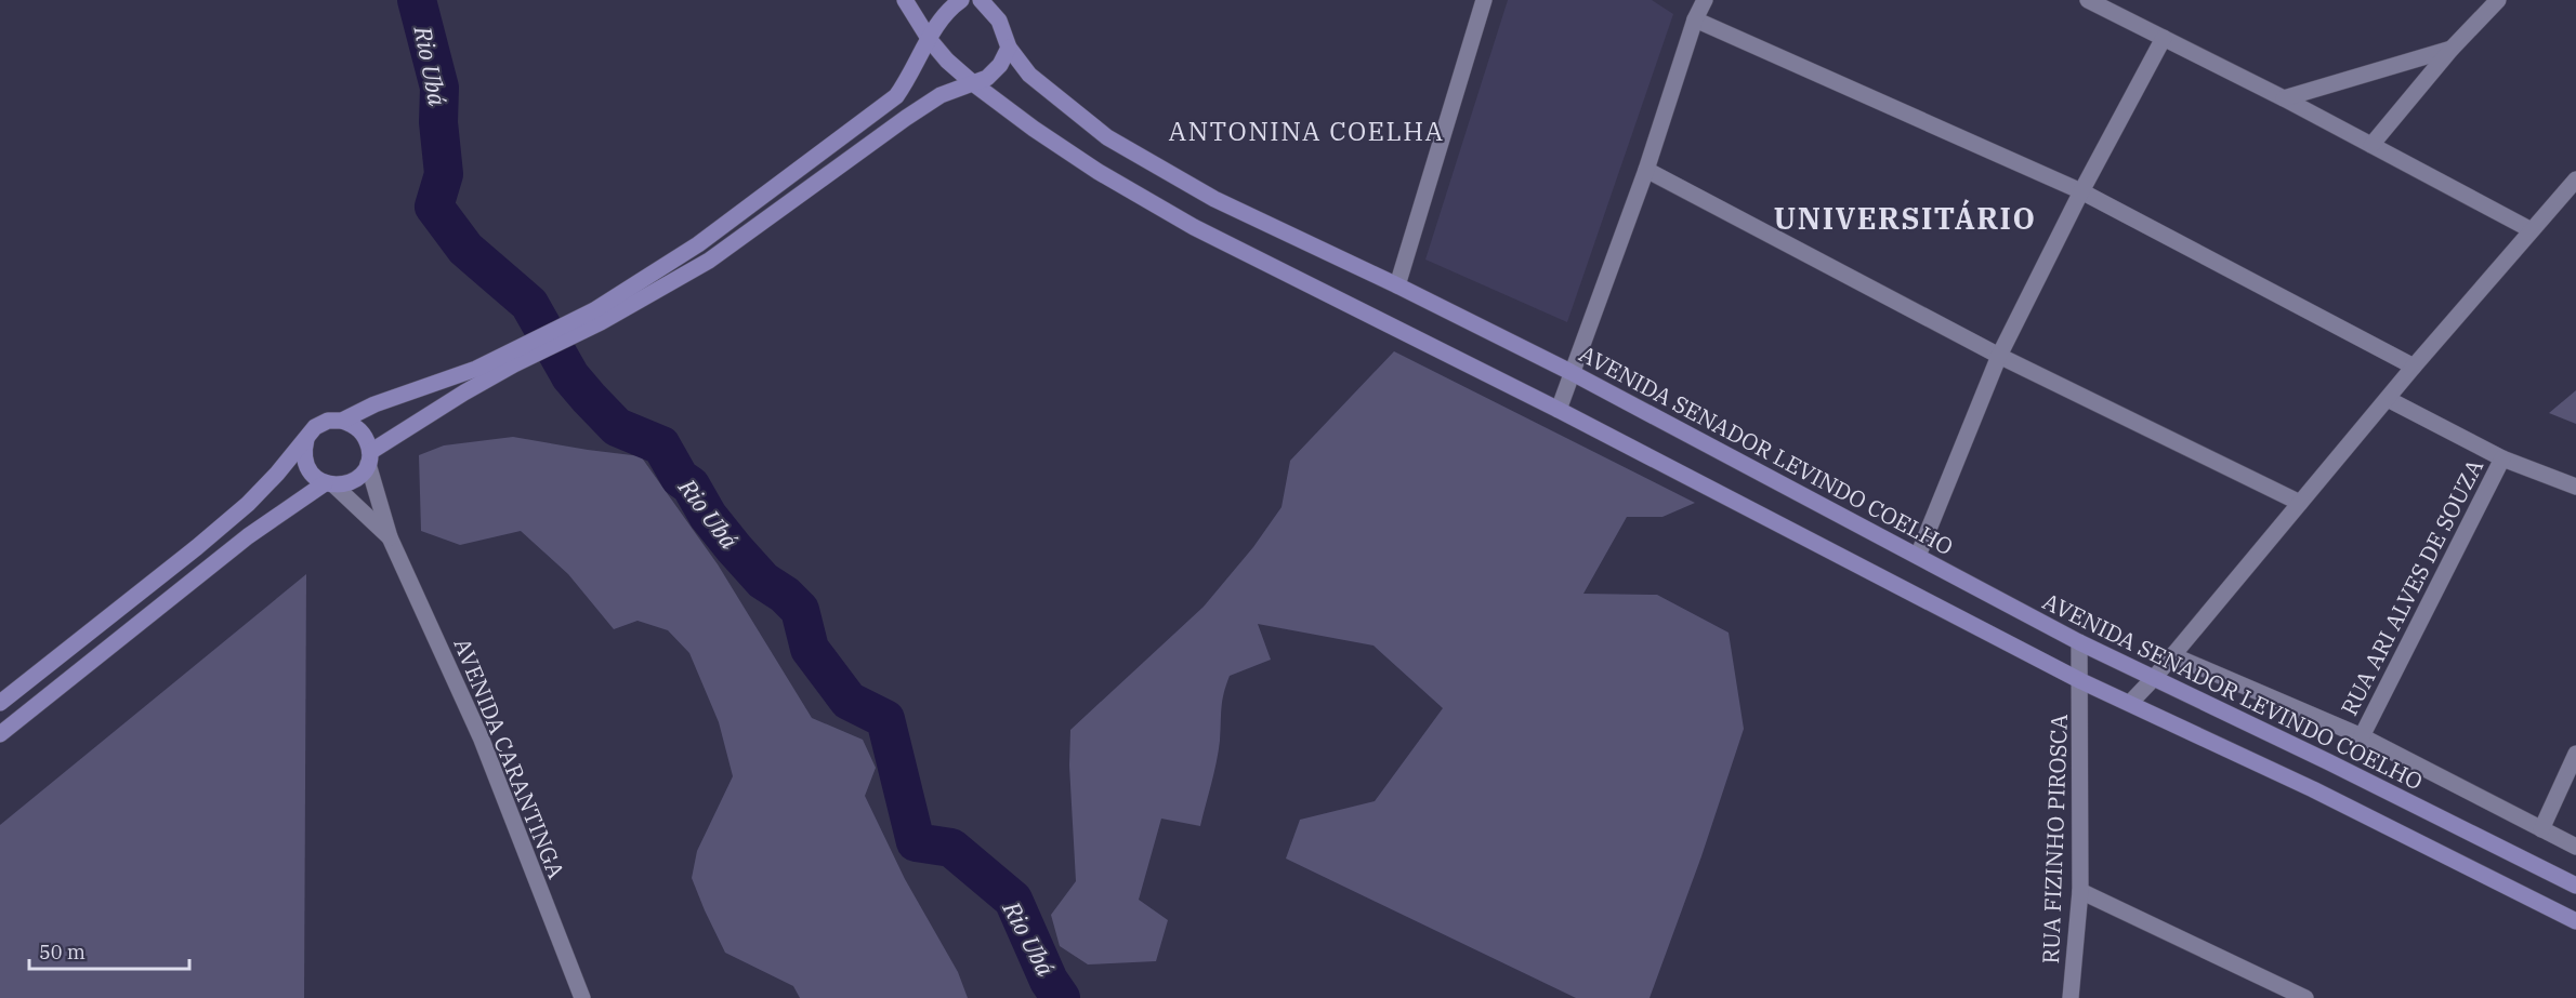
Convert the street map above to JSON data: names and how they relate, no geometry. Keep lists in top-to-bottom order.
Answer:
{
  "streets": {
    "street": [
      "AVENIDA SENADOR LEVINDO COELHO",
      "RUA ARI ALVES DE SOUZA",
      "AVENIDA CARANTINGA",
      "RUA FIZINHO PIROSCA"
    ]
  },
  "crossings": [
    ["AVENIDA SENADOR LEVINDO COELHO", "RUA FIZINHO PIROSCA"]
  ],
  "districts": ["ANTONINA COELHA", "UNIVERSITÁRIO"],
  "water": ["Rio Ubá"],
  "scale_bar": "50 m"
}
